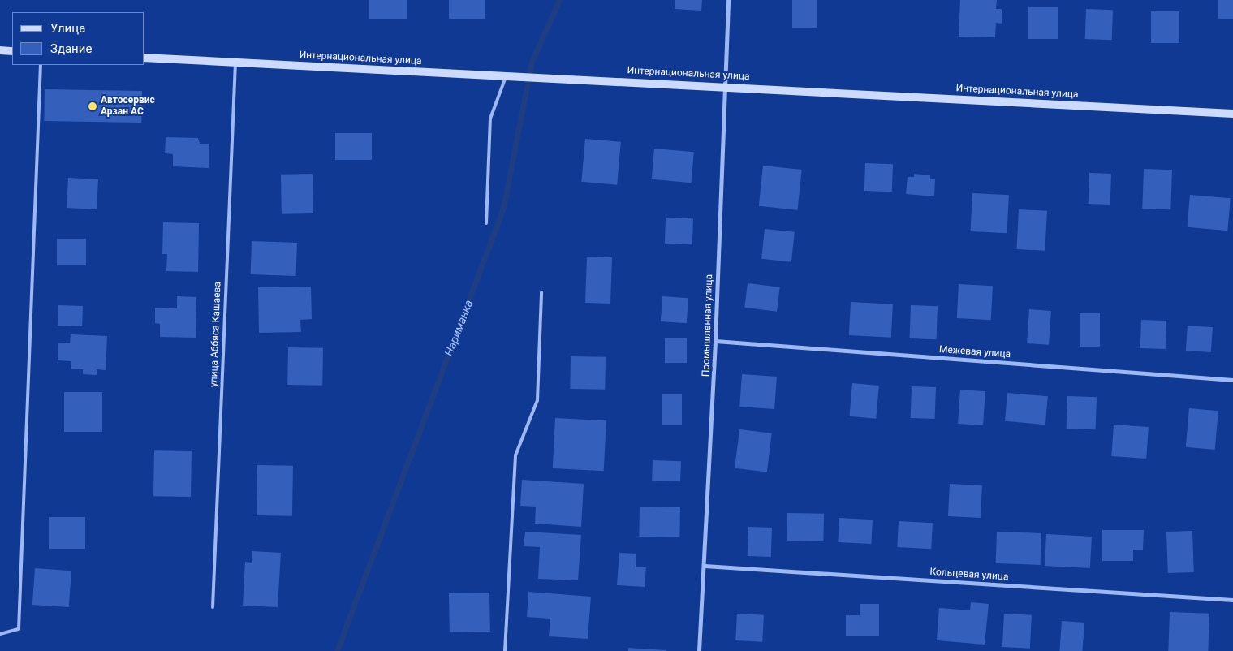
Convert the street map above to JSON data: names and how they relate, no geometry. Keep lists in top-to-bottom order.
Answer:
{
  "streets": {
    "street": [
      "Интернациональная улица",
      "Промышленная улица",
      "Межевая улица",
      "Кольцевая улица"
    ],
    "lane": ["улица Аббяса Кашаева"]
  },
  "crossings": [
    ["Интернациональная улица", "Промышленная улица"],
    ["Интернациональная улица", "улица Аббяса Кашаева"],
    ["Промышленная улица", "Межевая улица"],
    ["Промышленная улица", "Кольцевая улица"]
  ],
  "water": ["Нариманка"],
  "places": ["Автосервис Арзан АС"],
  "legend": ["Улица", "Здание"]
}
